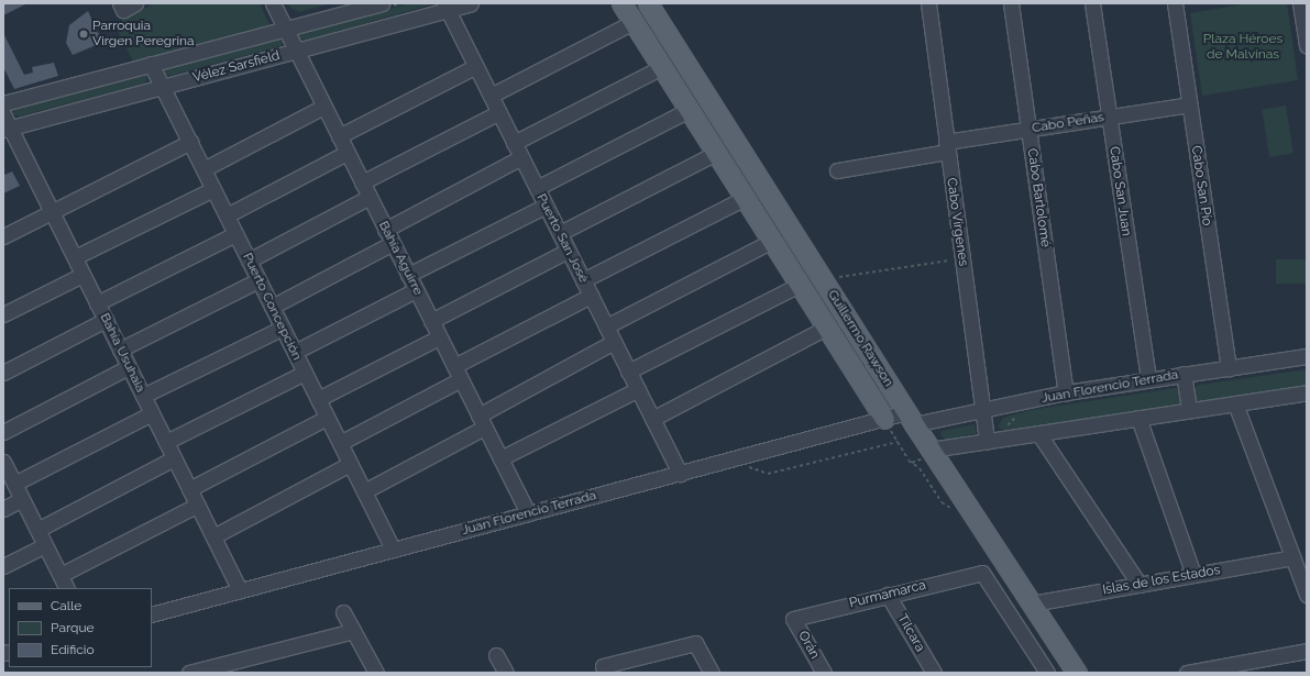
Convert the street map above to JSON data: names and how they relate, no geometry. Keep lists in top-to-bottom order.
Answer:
{
  "streets": {
    "main road": ["Guillermo Rawson"],
    "street": [
      "Vélez Sarsfield",
      "Cabo Peñas",
      "Cabo San Pío",
      "Cabo San Juan",
      "Cabo Bartolomé",
      "Cabo Vírgenes",
      "Puerto San José",
      "Bahía Aguirre",
      "Puerto Concepción",
      "Bahía Usuhaia",
      "Juan Florencio Terrada",
      "Islas de los Estados",
      "Purmamarca",
      "Tilcara",
      "Orán"
    ]
  },
  "crossings": [
    ["Vélez Sarsfield", "Puerto San José"],
    ["Vélez Sarsfield", "Bahía Aguirre"],
    ["Vélez Sarsfield", "Puerto Concepción"],
    ["Vélez Sarsfield", "Bahía Usuhaia"],
    ["Cabo Peñas", "Cabo San Pío"],
    ["Cabo Peñas", "Cabo San Juan"],
    ["Cabo Peñas", "Cabo Bartolomé"],
    ["Cabo Peñas", "Cabo Vírgenes"],
    ["Cabo San Pío", "Juan Florencio Terrada"],
    ["Cabo San Juan", "Juan Florencio Terrada"],
    ["Cabo Bartolomé", "Juan Florencio Terrada"],
    ["Cabo Vírgenes", "Juan Florencio Terrada"],
    ["Puerto San José", "Juan Florencio Terrada"],
    ["Bahía Aguirre", "Juan Florencio Terrada"],
    ["Puerto Concepción", "Juan Florencio Terrada"],
    ["Guillermo Rawson", "Juan Florencio Terrada"],
    ["Guillermo Rawson", "Islas de los Estados"],
    ["Bahía Usuhaia", "Juan Florencio Terrada"],
    ["Purmamarca", "Tilcara"],
    ["Purmamarca", "Orán"]
  ],
  "parks": ["Plaza Héroes de Malvinas"],
  "places": ["Parroquia Virgen Peregrina"],
  "legend": ["Calle", "Parque", "Edificio"]
}
